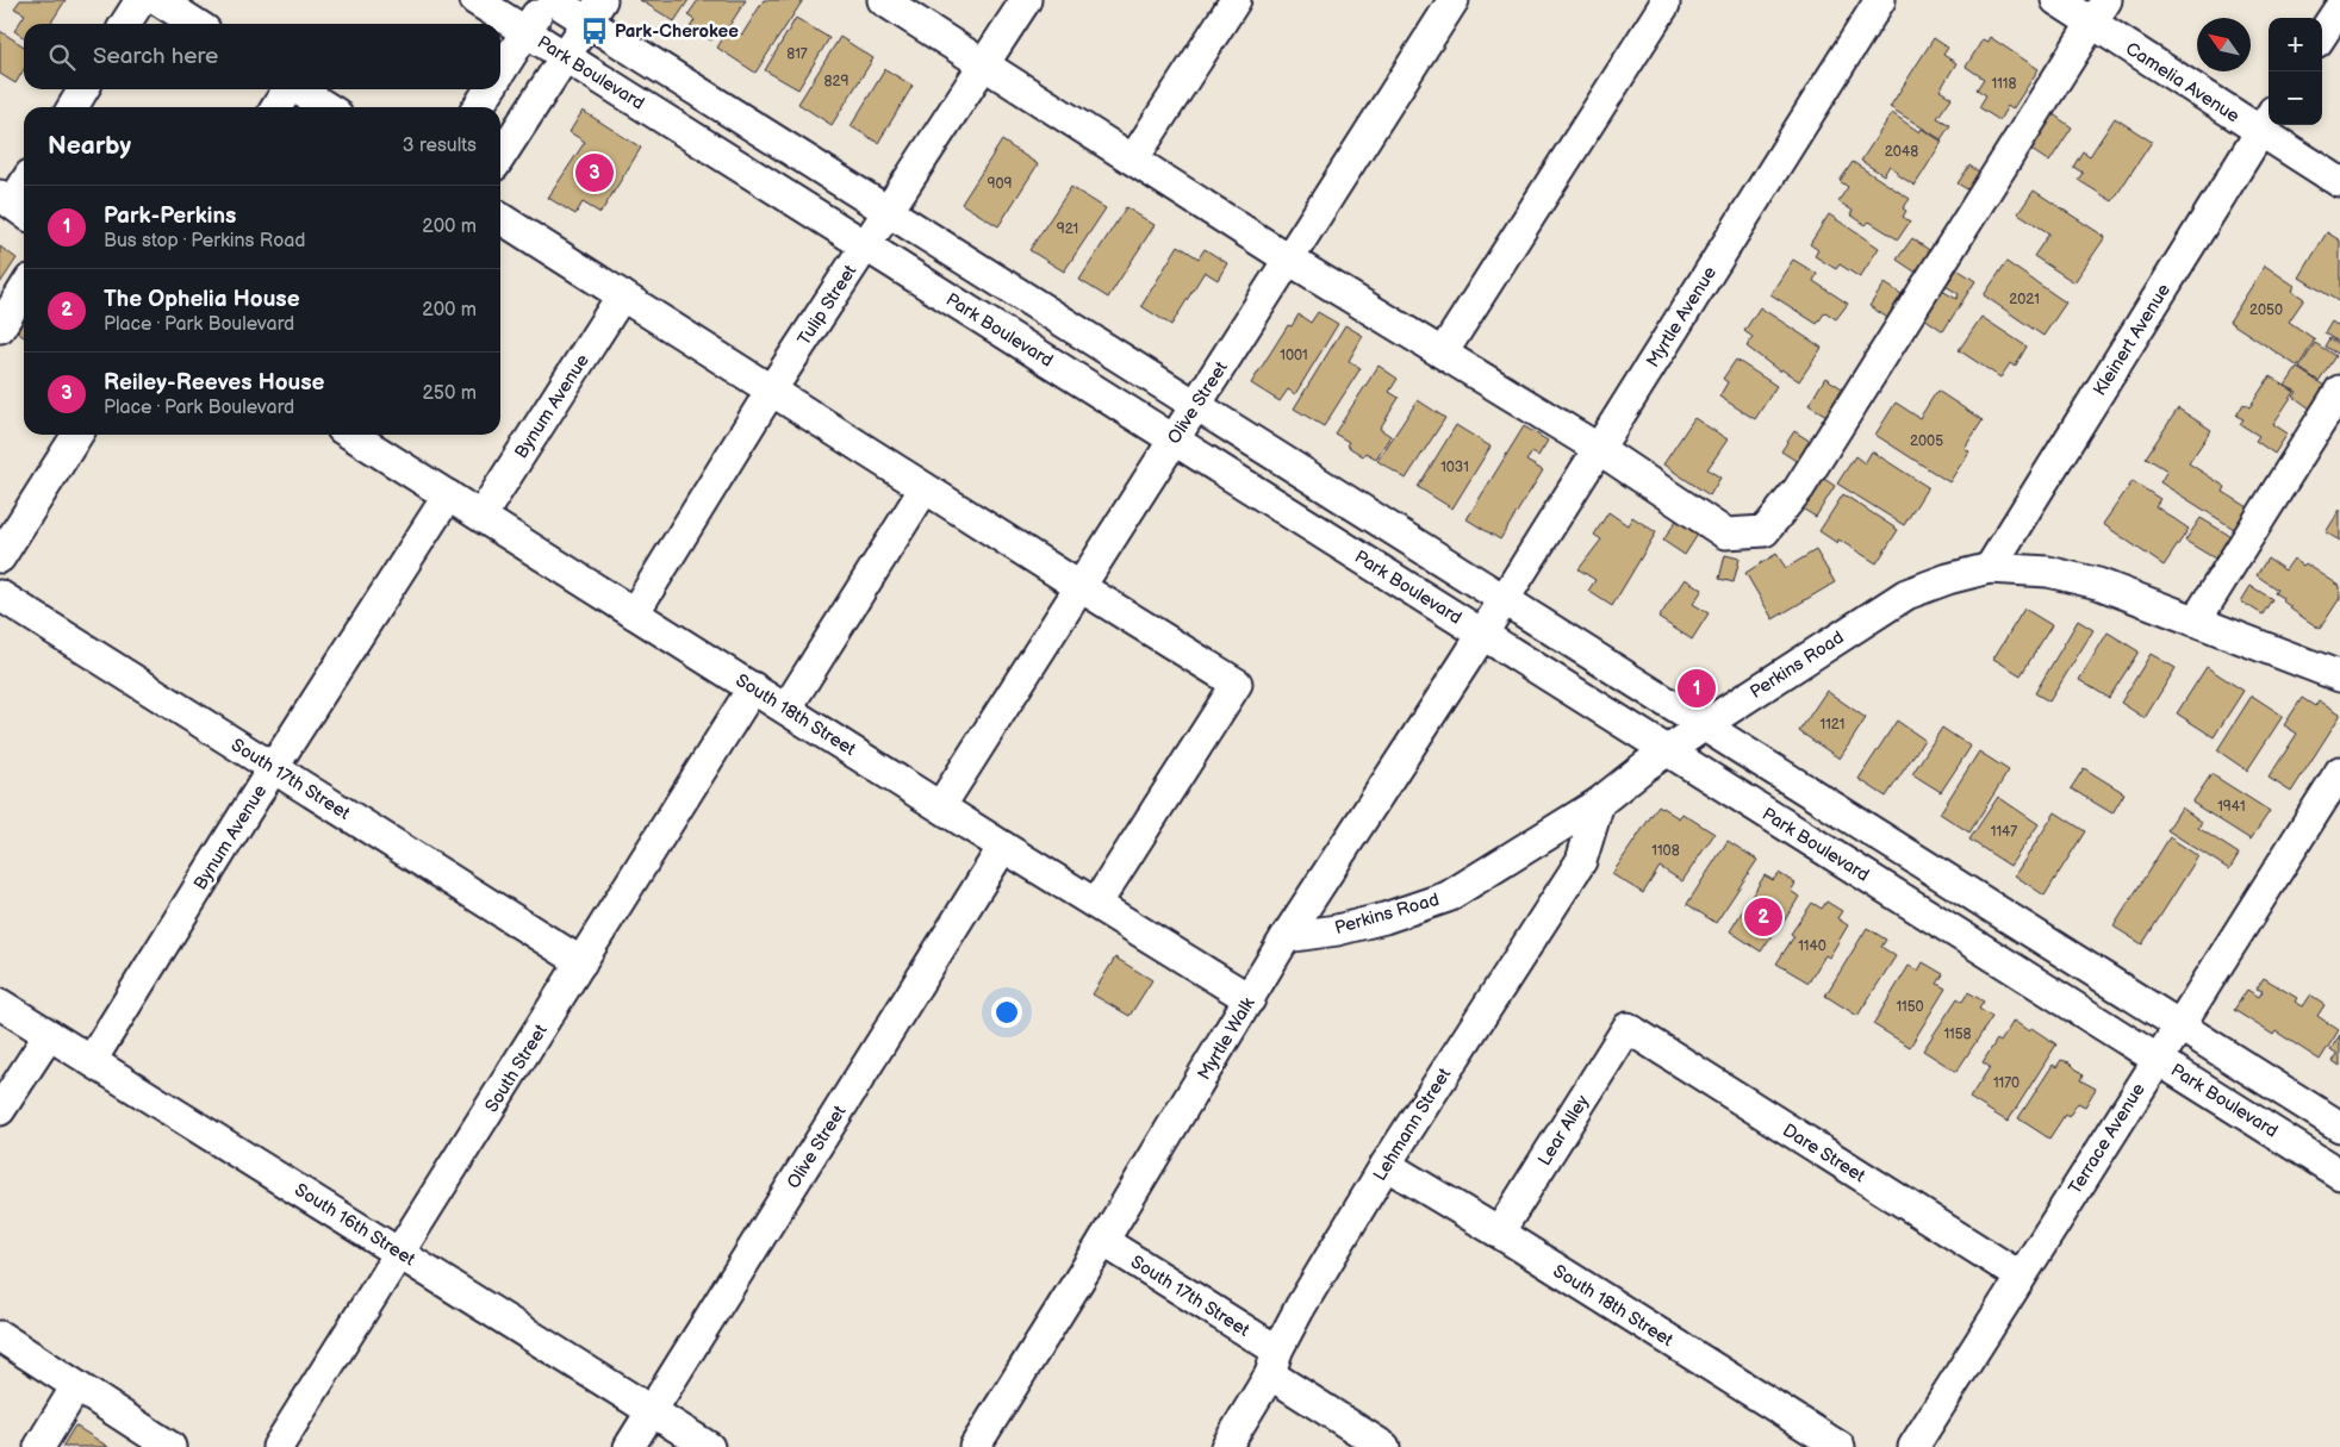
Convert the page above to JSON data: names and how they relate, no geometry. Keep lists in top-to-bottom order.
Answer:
{
  "streets": {
    "street": [
      "Park Boulevard",
      "Camelia Avenue",
      "Tulip Street",
      "Myrtle Avenue",
      "Kleinert Avenue",
      "Olive Street",
      "Bynum Avenue",
      "Perkins Road",
      "South 18th Street",
      "South 17th Street",
      "Myrtle Walk",
      "South Street",
      "Lehmann Street",
      "Lear Alley",
      "Terrace Avenue",
      "Dare Street",
      "South 16th Street"
    ]
  },
  "crossings": [
    ["Park Boulevard", "Tulip Street"],
    ["Park Boulevard", "Myrtle Avenue"],
    ["Park Boulevard", "Olive Street"],
    ["Park Boulevard", "Perkins Road"],
    ["Park Boulevard", "Myrtle Walk"],
    ["Park Boulevard", "Terrace Avenue"],
    ["Camelia Avenue", "Kleinert Avenue"],
    ["Tulip Street", "South 18th Street"],
    ["Myrtle Avenue", "Myrtle Walk"],
    ["Kleinert Avenue", "Perkins Road"],
    ["Olive Street", "South 18th Street"],
    ["Olive Street", "South 16th Street"],
    ["Bynum Avenue", "South 18th Street"],
    ["Bynum Avenue", "South 17th Street"],
    ["Bynum Avenue", "South 16th Street"],
    ["Perkins Road", "Myrtle Walk"],
    ["Perkins Road", "Lehmann Street"],
    ["South 18th Street", "Myrtle Walk"],
    ["South 18th Street", "South Street"],
    ["South 18th Street", "Lehmann Street"],
    ["South 18th Street", "Lear Alley"],
    ["South 17th Street", "Myrtle Walk"],
    ["South 17th Street", "South Street"],
    ["South 17th Street", "Lehmann Street"],
    ["South Street", "South 16th Street"],
    ["Lear Alley", "Dare Street"],
    ["Terrace Avenue", "Dare Street"]
  ],
  "places": {
    "bus stop": ["Park-Cherokee"]
  },
  "house_numbers": [
    "817",
    "829",
    "1118",
    "2048",
    "909",
    "921",
    "2021",
    "2050",
    "1001",
    "2005",
    "1031",
    "1121",
    "1941",
    "1147",
    "1108",
    "1140",
    "1150",
    "1158",
    "1170"
  ],
  "north": "top left",
  "page": {
    "map_buttons": ["+", "−"],
    "search": "Search here",
    "heading": ["Nearby", "3 results"],
    "pins": ["3", "1", "2"],
    "list": [
      {
        "mark": "1",
        "name": "Park-Perkins",
        "note": "Bus stop · Perkins Road",
        "value": "200 m"
      },
      {
        "mark": "2",
        "name": "The Ophelia House",
        "note": "Place · Park Boulevard",
        "value": "200 m"
      },
      {
        "mark": "3",
        "name": "Reiley-Reeves House",
        "note": "Place · Park Boulevard",
        "value": "250 m"
      }
    ]
  }
}
